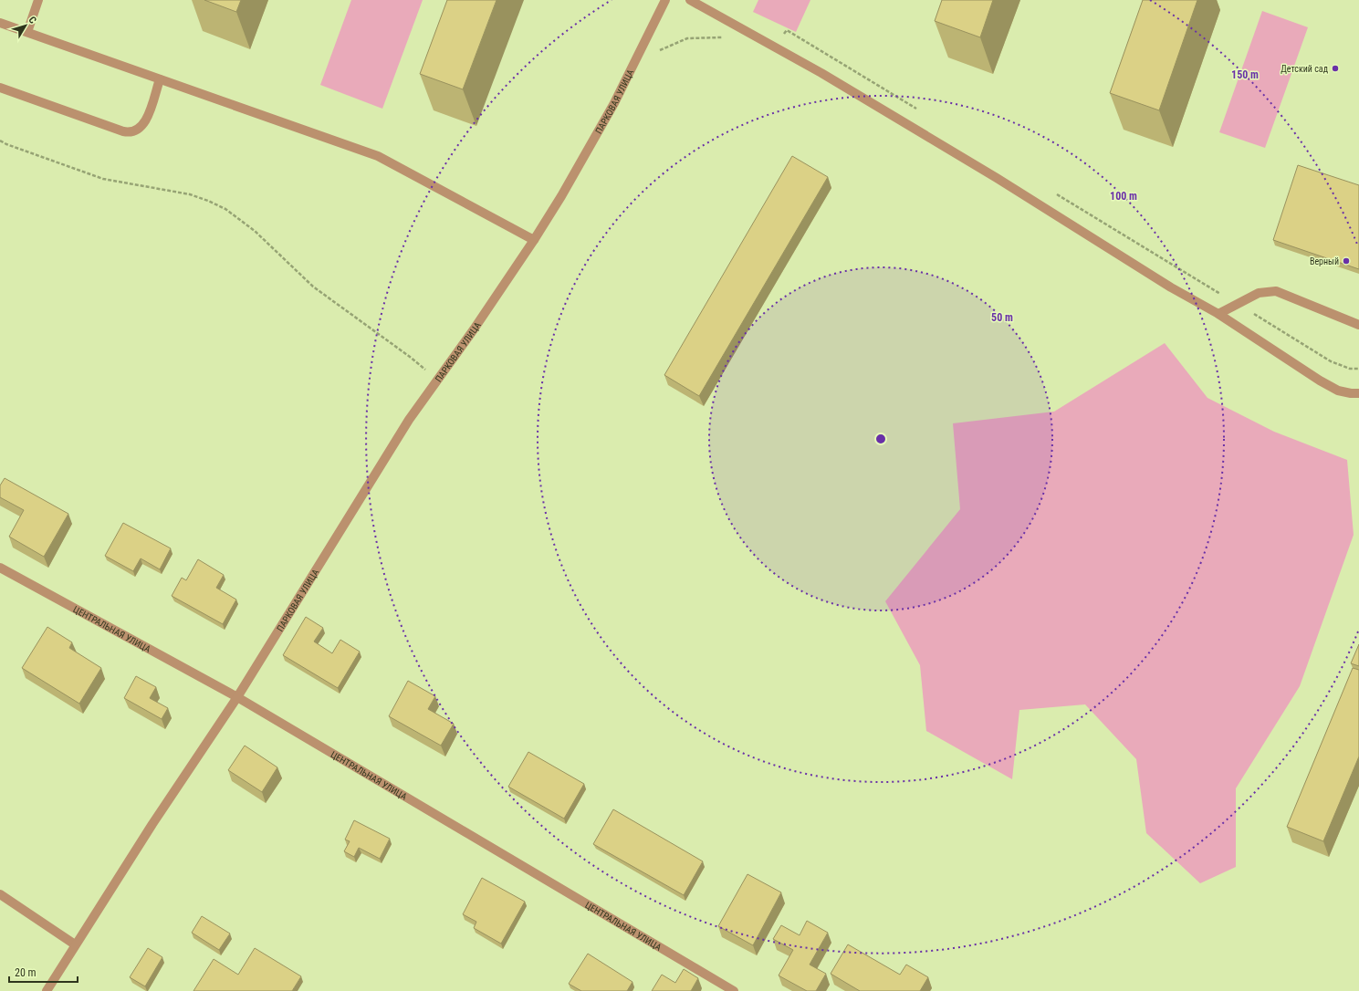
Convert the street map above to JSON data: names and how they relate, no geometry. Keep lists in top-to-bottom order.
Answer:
{
  "streets": {
    "street": ["ПАРКОВАЯ УЛИЦА", "ЦЕНТРАЛЬНАЯ УЛИЦА"]
  },
  "crossings": [
    ["ПАРКОВАЯ УЛИЦА", "ЦЕНТРАЛЬНАЯ УЛИЦА"]
  ],
  "places": ["Детский сад", "Верный"],
  "scale_bar": "20 m",
  "north": "top right",
  "rings": ["150 m", "100 m", "50 m"]
}
